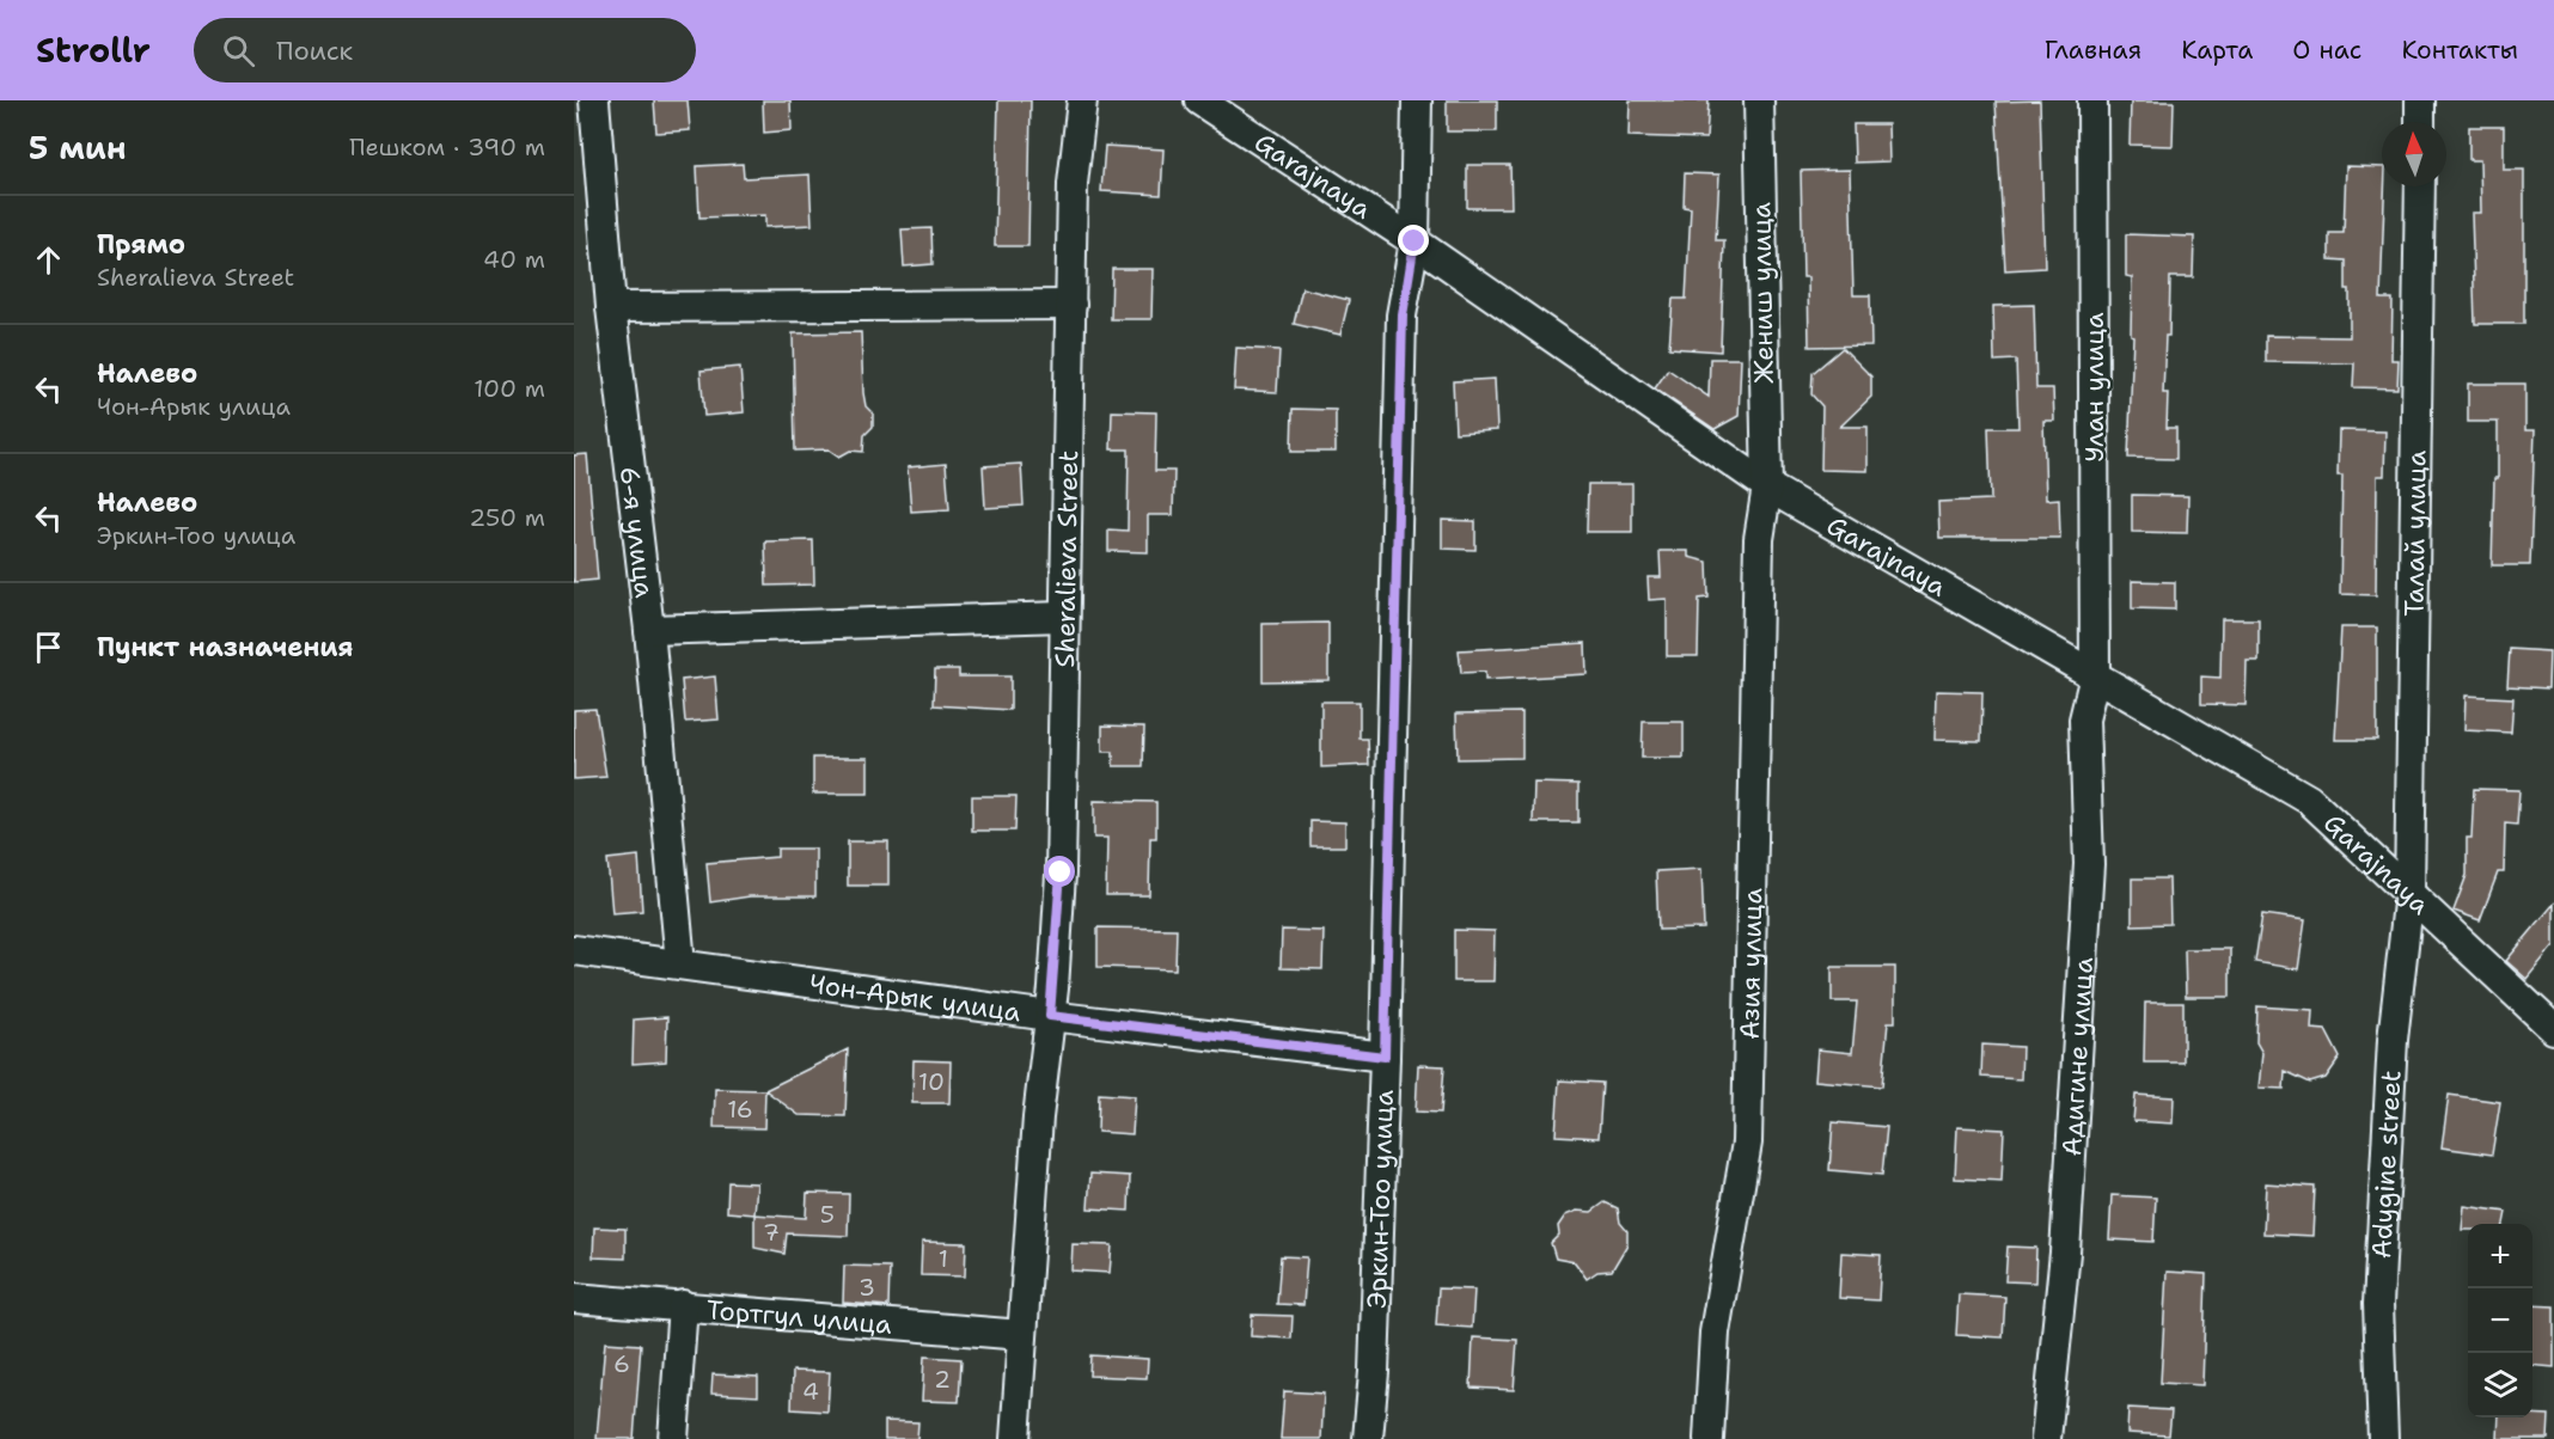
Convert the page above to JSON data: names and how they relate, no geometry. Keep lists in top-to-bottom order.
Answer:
{
  "streets": {
    "street": [
      "Garajnaya",
      "Жениш улица",
      "Улан улица",
      "6-я улица",
      "Талай улица",
      "Sheralieva Street",
      "Азия улица",
      "Чон-Арык улица",
      "Адигине улица",
      "Adygine street",
      "Эркин-Тоо улица",
      "Тортгул улица"
    ]
  },
  "crossings": [
    ["Garajnaya", "Жениш улица"],
    ["Garajnaya", "Улан улица"],
    ["Garajnaya", "Талай улица"],
    ["Garajnaya", "Азия улица"],
    ["Garajnaya", "Адигине улица"],
    ["Garajnaya", "Adygine street"],
    ["Garajnaya", "Эркин-Тоо улица"],
    ["Жениш улица", "Азия улица"],
    ["Улан улица", "Адигине улица"],
    ["6-я улица", "Чон-Арык улица"],
    ["Талай улица", "Adygine street"],
    ["Sheralieva Street", "Чон-Арык улица"],
    ["Sheralieva Street", "Тортгул улица"],
    ["Чон-Арык улица", "Эркин-Тоо улица"]
  ],
  "house_numbers": [
    "10",
    "16",
    "5",
    "7",
    "1",
    "3",
    "6",
    "2",
    "4"
  ],
  "north": "top",
  "page": {
    "header": "Strollr",
    "search": "Поиск",
    "nav": [
      "Главная",
      "Карта",
      "О нас",
      "Контакты"
    ],
    "heading": ["5 мин", "Пешком · 390 m"],
    "list": [
      ["Прямо", "Sheralieva Street", "40 m"],
      ["Налево", "Чон-Арык улица", "100 m"],
      ["Налево", "Эркин-Тоо улица", "250 m"],
      "Пункт назначения"
    ],
    "map_buttons": ["+", "−"]
  }
}
